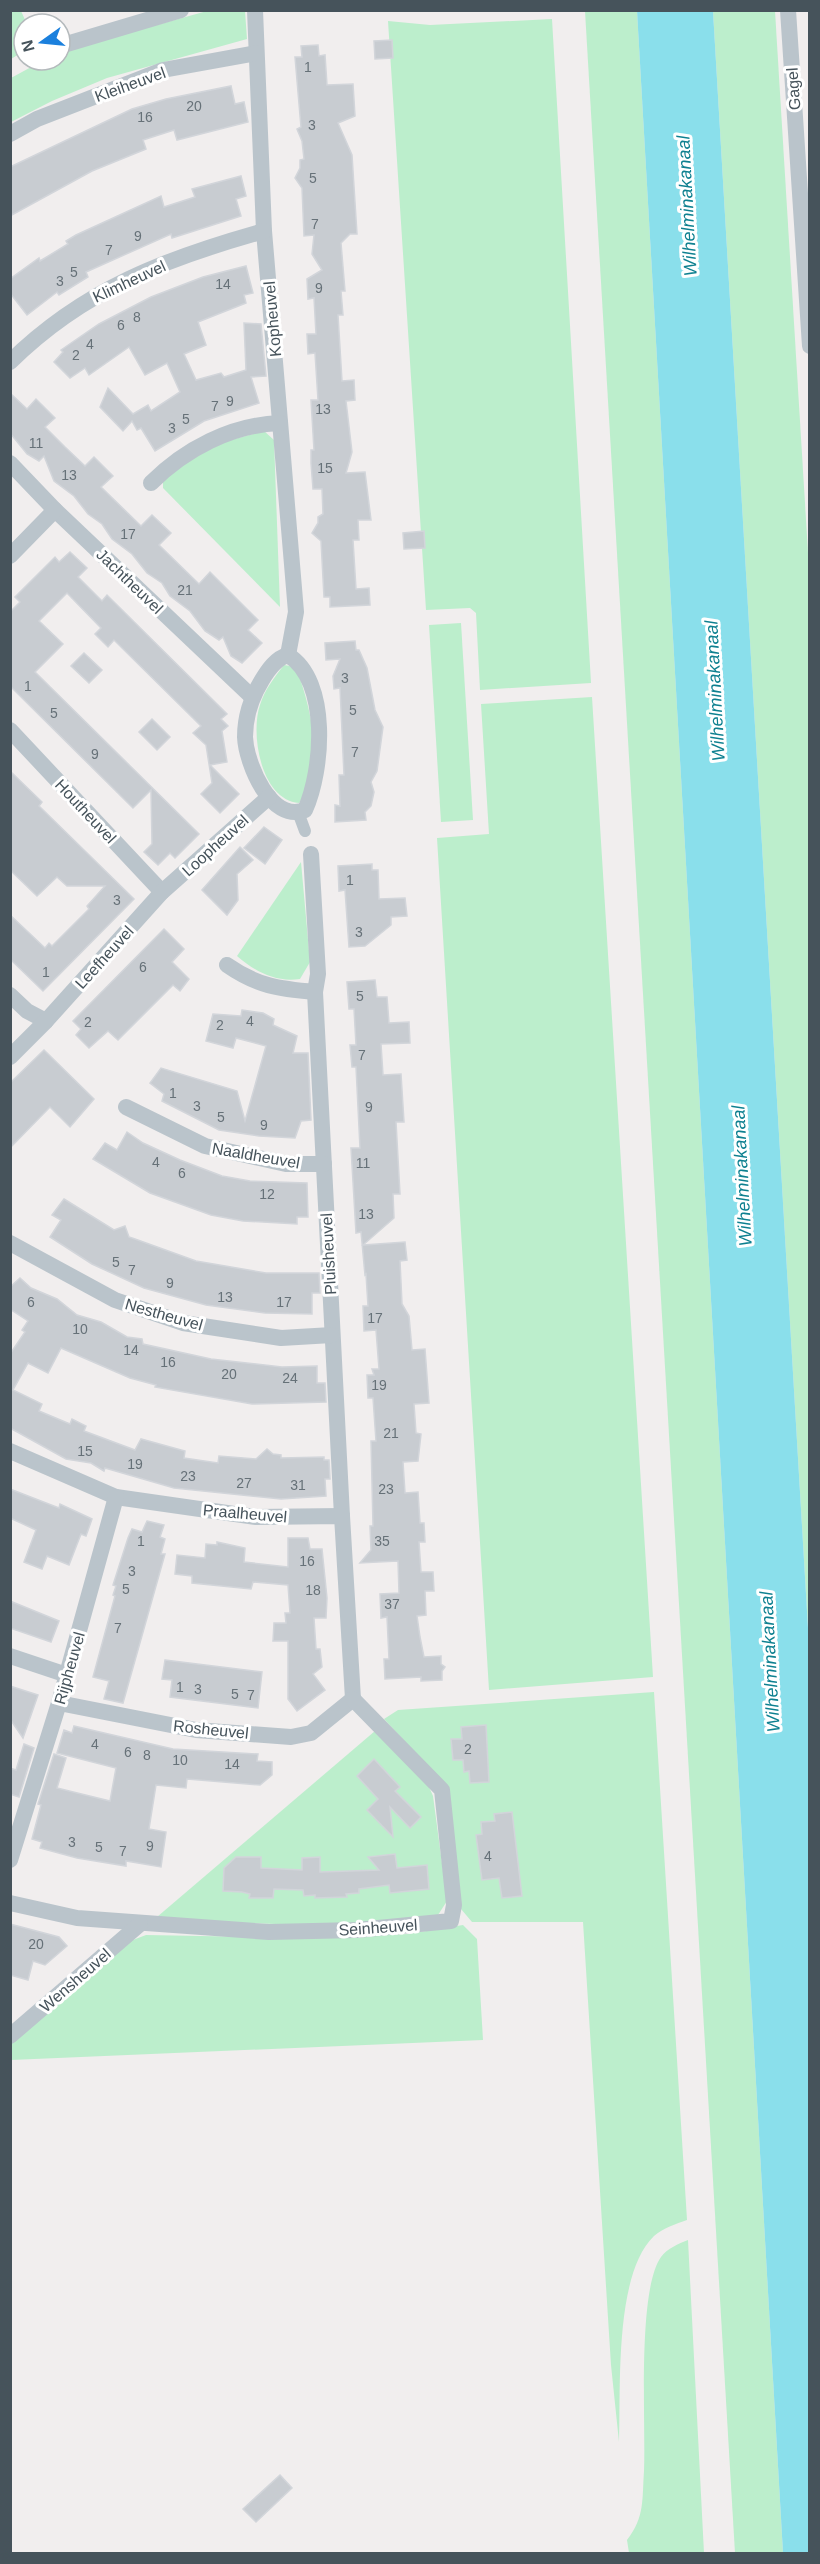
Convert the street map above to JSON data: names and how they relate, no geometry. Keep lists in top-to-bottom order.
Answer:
{
  "streets": {
    "street": [
      "Kleiheuvel",
      "Gagel",
      "Klimheuvel",
      "Kopheuvel",
      "Jachtheuvel",
      "Houtheuvel",
      "Loopheuvel",
      "Leefheuvel",
      "Naaldheuvel",
      "Pluisheuvel",
      "Nestheuvel",
      "Praalheuvel",
      "Rijpheuvel",
      "Rosheuvel",
      "Seinheuvel",
      "Wensheuvel"
    ]
  },
  "crossings": [
    ["Kleiheuvel", "Kopheuvel"],
    ["Klimheuvel", "Kopheuvel"],
    ["Houtheuvel", "Loopheuvel"],
    ["Houtheuvel", "Leefheuvel"],
    ["Loopheuvel", "Leefheuvel"],
    ["Naaldheuvel", "Pluisheuvel"],
    ["Pluisheuvel", "Nestheuvel"],
    ["Pluisheuvel", "Praalheuvel"],
    ["Praalheuvel", "Rijpheuvel"],
    ["Rijpheuvel", "Rosheuvel"],
    ["Rosheuvel", "Seinheuvel"],
    ["Seinheuvel", "Wensheuvel"]
  ],
  "water": ["Wilhelminakanaal"],
  "house_numbers": [
    "1",
    "20",
    "16",
    "3",
    "5",
    "7",
    "9",
    "7",
    "5",
    "3",
    "14",
    "9",
    "8",
    "6",
    "4",
    "2",
    "9",
    "7",
    "13",
    "5",
    "3",
    "11",
    "15",
    "13",
    "17",
    "21",
    "3",
    "1",
    "5",
    "5",
    "7",
    "9",
    "1",
    "3",
    "3",
    "6",
    "1",
    "5",
    "4",
    "2",
    "2",
    "7",
    "1",
    "3",
    "9",
    "5",
    "9",
    "4",
    "11",
    "6",
    "12",
    "13",
    "5",
    "7",
    "9",
    "13",
    "6",
    "17",
    "17",
    "10",
    "14",
    "16",
    "20",
    "24",
    "19",
    "21",
    "15",
    "19",
    "23",
    "27",
    "31",
    "23",
    "1",
    "35",
    "16",
    "3",
    "5",
    "18",
    "37",
    "7",
    "1",
    "3",
    "5",
    "7",
    "4",
    "2",
    "6",
    "8",
    "10",
    "14",
    "3",
    "9",
    "5",
    "7",
    "4",
    "20"
  ],
  "north": "left"
}
